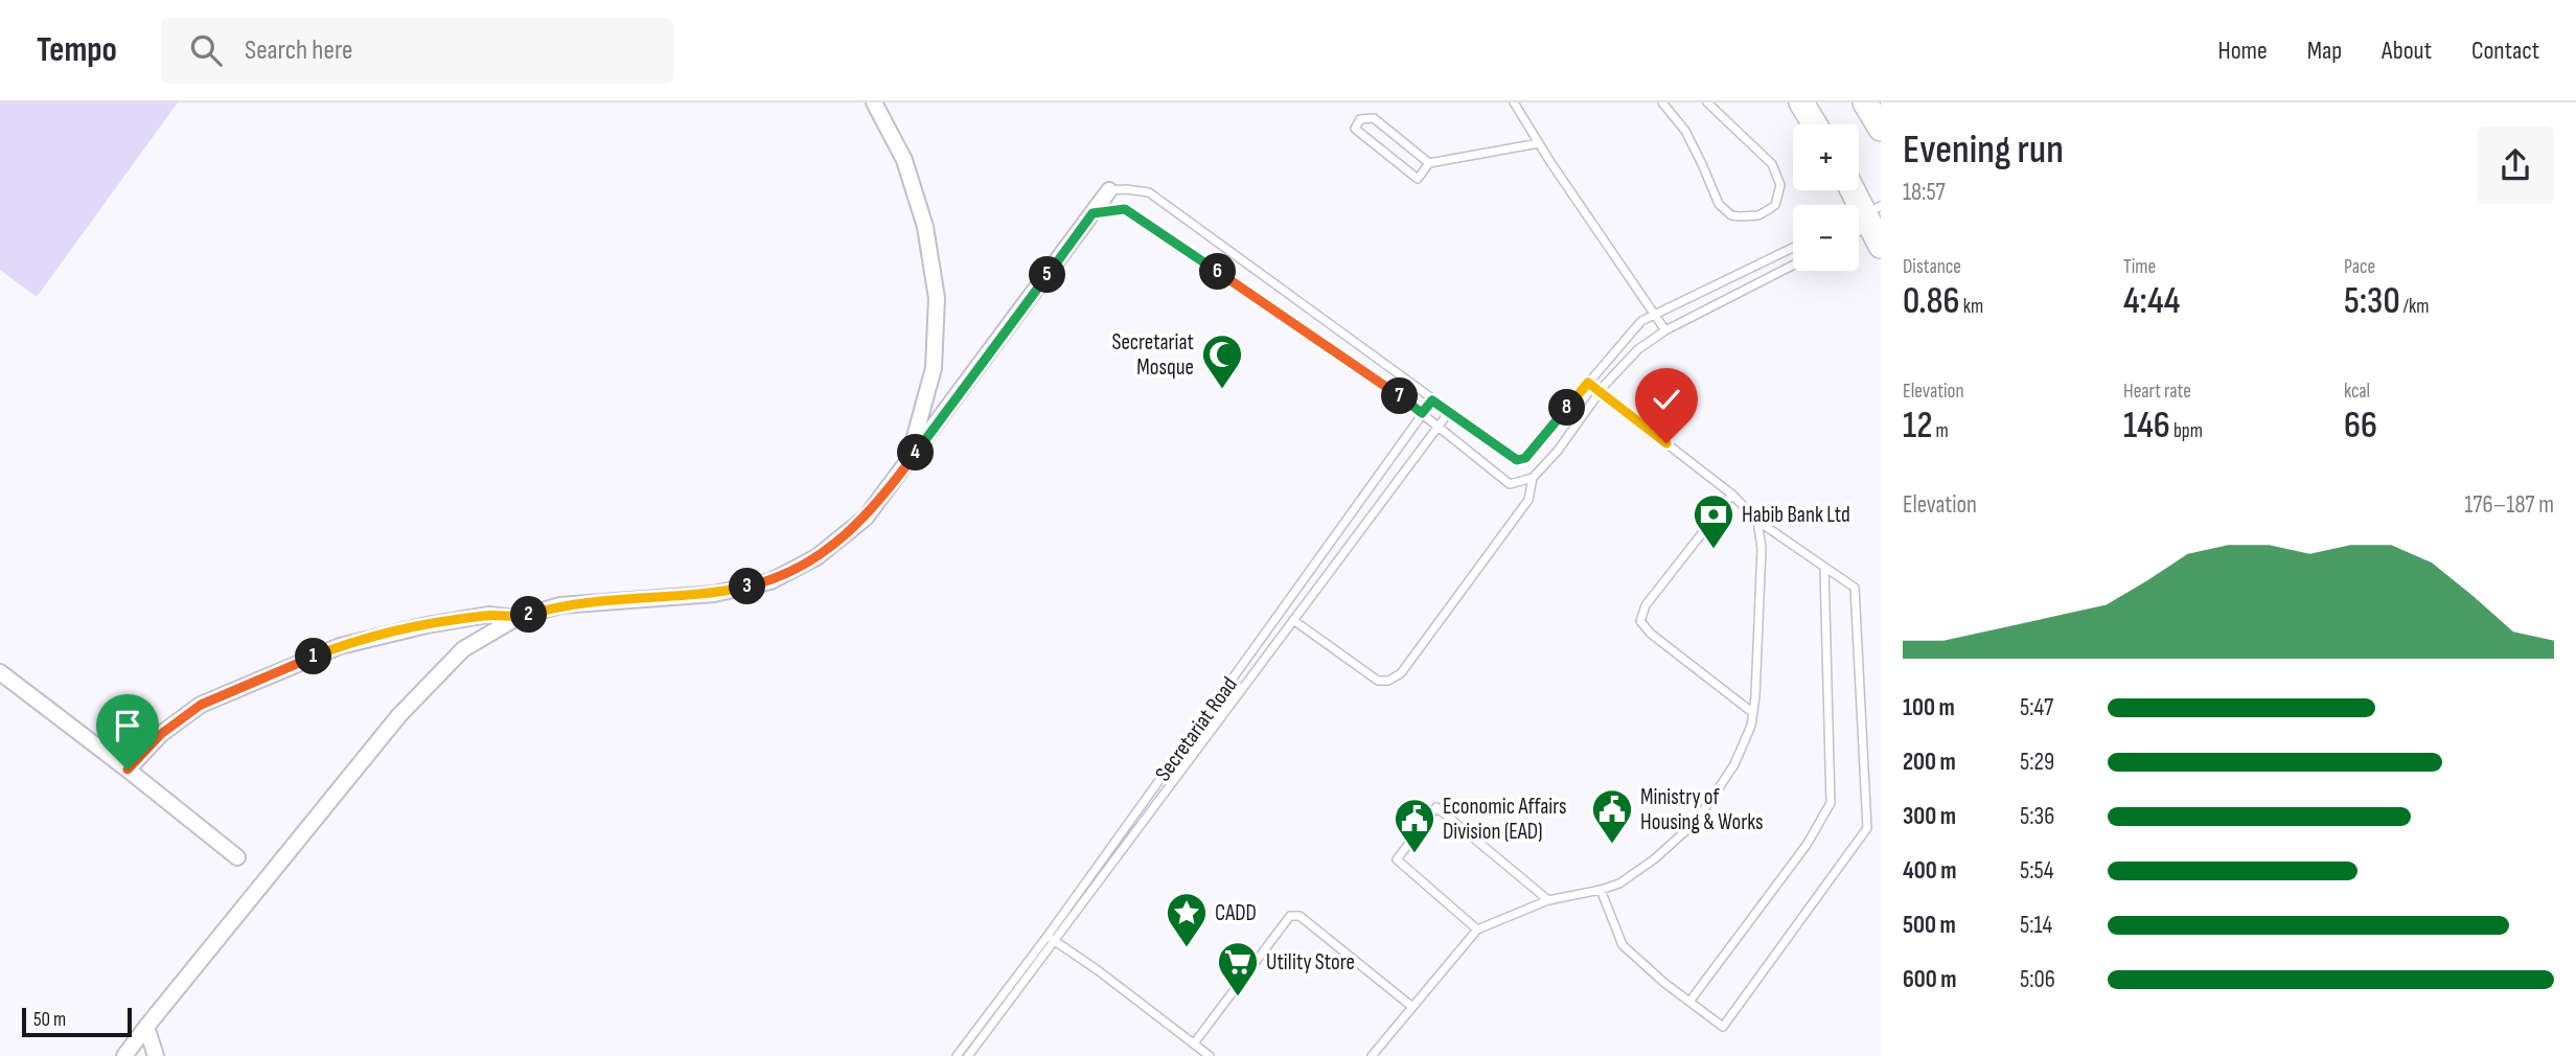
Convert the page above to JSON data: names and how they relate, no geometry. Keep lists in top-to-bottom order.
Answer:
{
  "streets": {
    "lane": ["Secretariat Road"]
  },
  "places": {
    "mosque": ["Secretariat Mosque"],
    "bank": ["Habib Bank Ltd"],
    "public building": ["Ministry of Housing & Works", "Economic Affairs Division (EAD)"],
    "place": ["CADD"],
    "supermarket": ["Utility Store"]
  },
  "scale_bar": "50 m",
  "page": {
    "header": "Tempo",
    "search": "Search here",
    "nav": [
      "Home",
      "Map",
      "About",
      "Contact"
    ],
    "heading": ["Evening run", "18:57"],
    "map_buttons": ["+", "−"],
    "stats": [
      ["Distance", "0.86 km"],
      ["Time", "4:44"],
      ["Pace", "5:30 /km"],
      ["Elevation", "12 m"],
      ["Heart rate", "146 bpm"],
      ["kcal", "66"]
    ],
    "pins": [
      "6",
      "5",
      "7",
      "8",
      "4",
      "3",
      "2",
      "1"
    ],
    "chart": ["Elevation", "176–187 m"],
    "list": [
      {
        "name": "100 m",
        "note": "5:47"
      },
      {
        "name": "200 m",
        "note": "5:29"
      },
      {
        "name": "300 m",
        "note": "5:36"
      },
      {
        "name": "400 m",
        "note": "5:54"
      },
      {
        "name": "500 m",
        "note": "5:14"
      },
      {
        "name": "600 m",
        "note": "5:06"
      }
    ],
    "scale": "50 m"
  }
}
